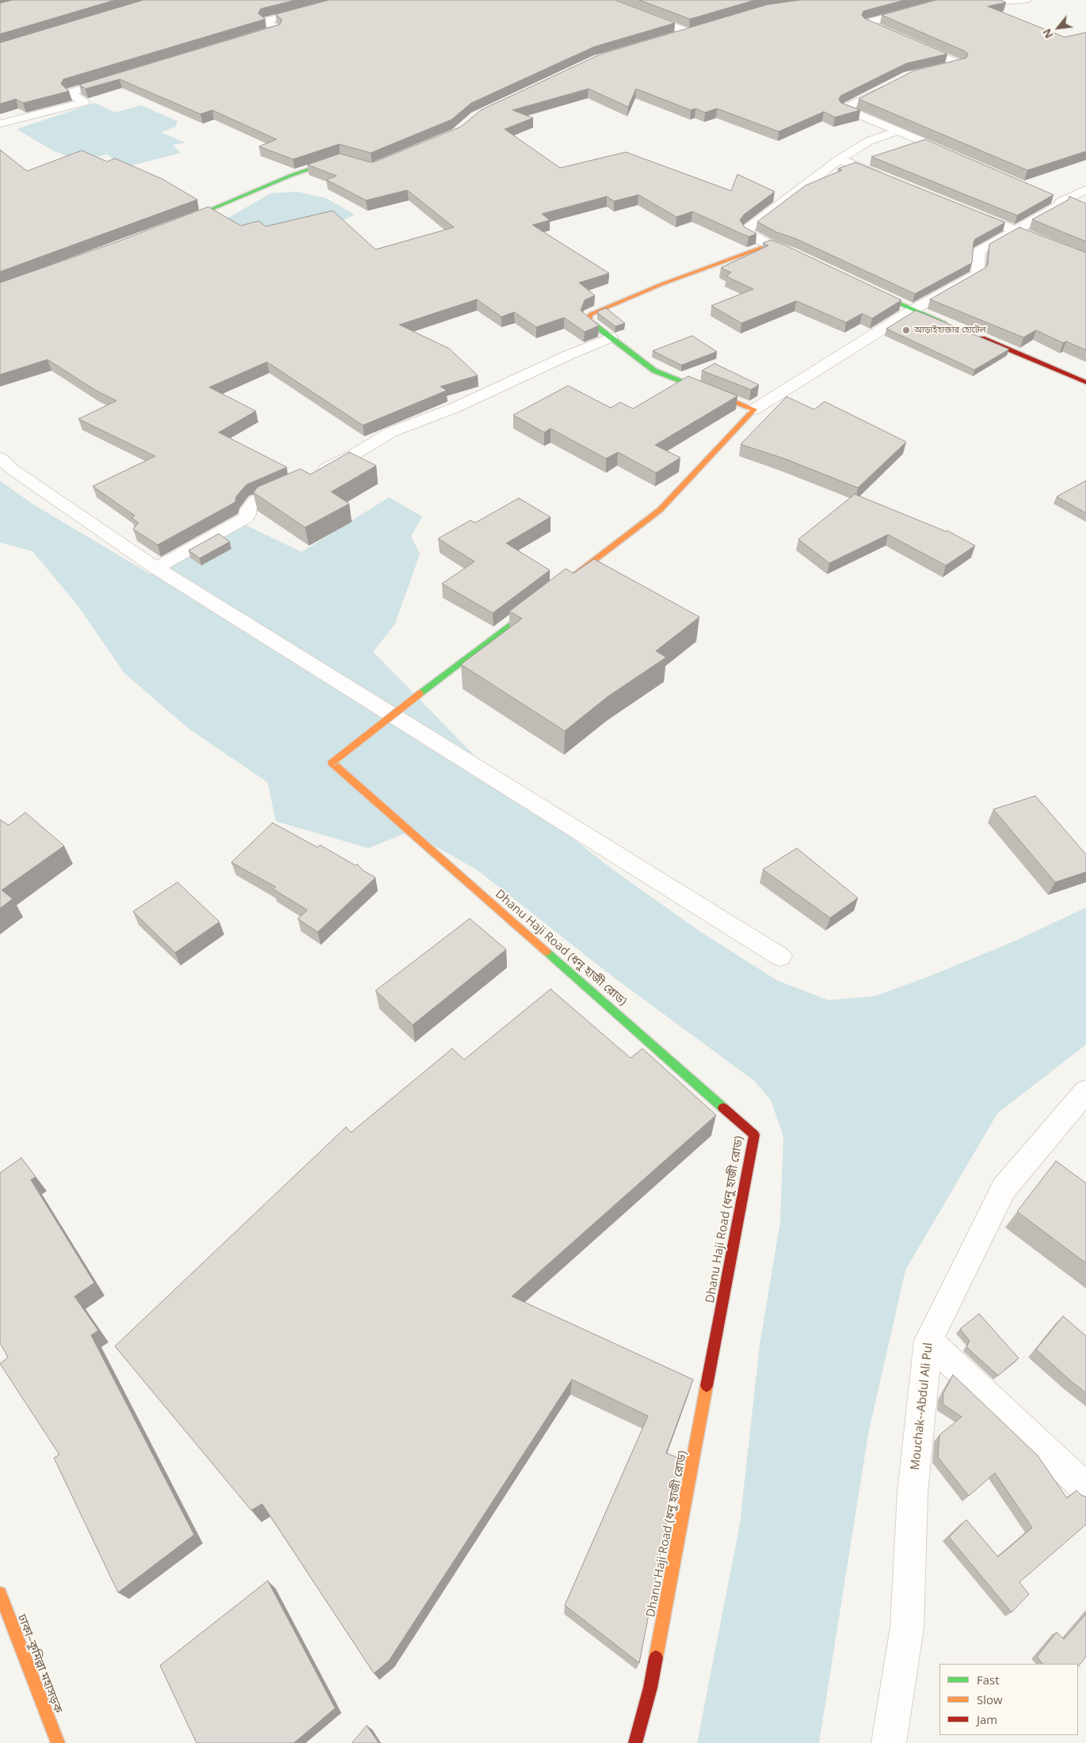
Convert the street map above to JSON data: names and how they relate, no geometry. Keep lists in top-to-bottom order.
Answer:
{
  "streets": {
    "main road": ["Dhanu Haji Road (ধনু হাজী রোড)", "ঢাকা–কুমিল্লা মহাসড়ক"],
    "street": ["Mouchak--Abdul Ali Pul"]
  },
  "places": ["আড়াইহাজার হোটেল"],
  "legend": ["Fast", "Slow", "Jam"],
  "north": "bottom left"
}
